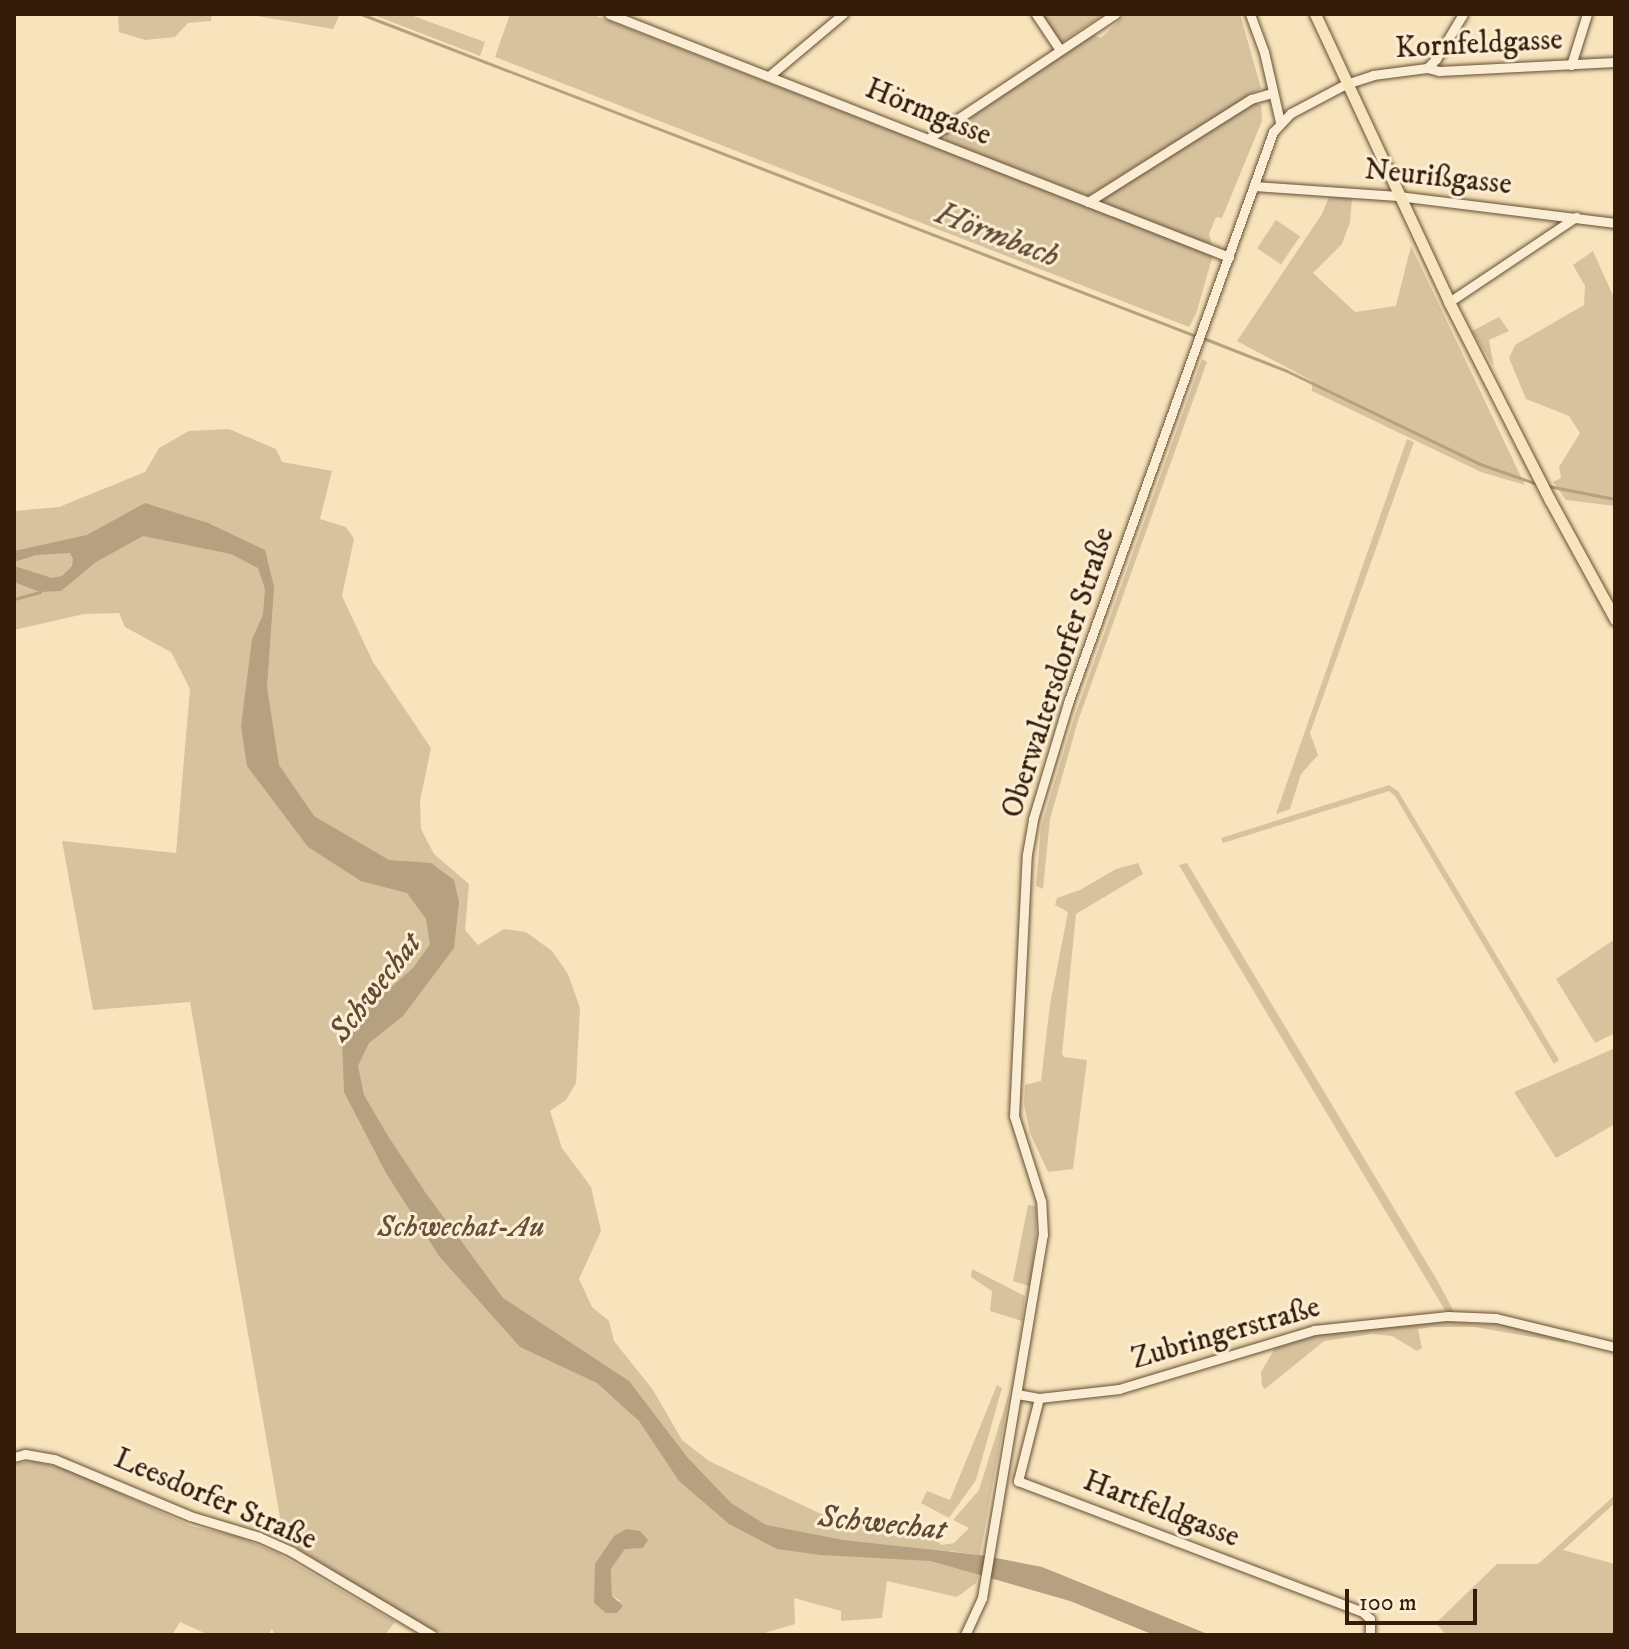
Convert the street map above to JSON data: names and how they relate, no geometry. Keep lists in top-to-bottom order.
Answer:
{
  "streets": {
    "street": [
      "Kornfeldgasse",
      "Hörmgasse",
      "Neurißgasse",
      "Oberwaltersdorfer Straße",
      "Zubringerstraße",
      "Leesdorfer Straße",
      "Hartfeldgasse"
    ]
  },
  "crossings": [
    ["Hörmgasse", "Oberwaltersdorfer Straße"],
    ["Neurißgasse", "Oberwaltersdorfer Straße"],
    ["Zubringerstraße", "Hartfeldgasse"]
  ],
  "water": ["Hörmbach", "Schwechat"],
  "parks": ["Schwechat-Au"],
  "scale_bar": "100 m"
}
